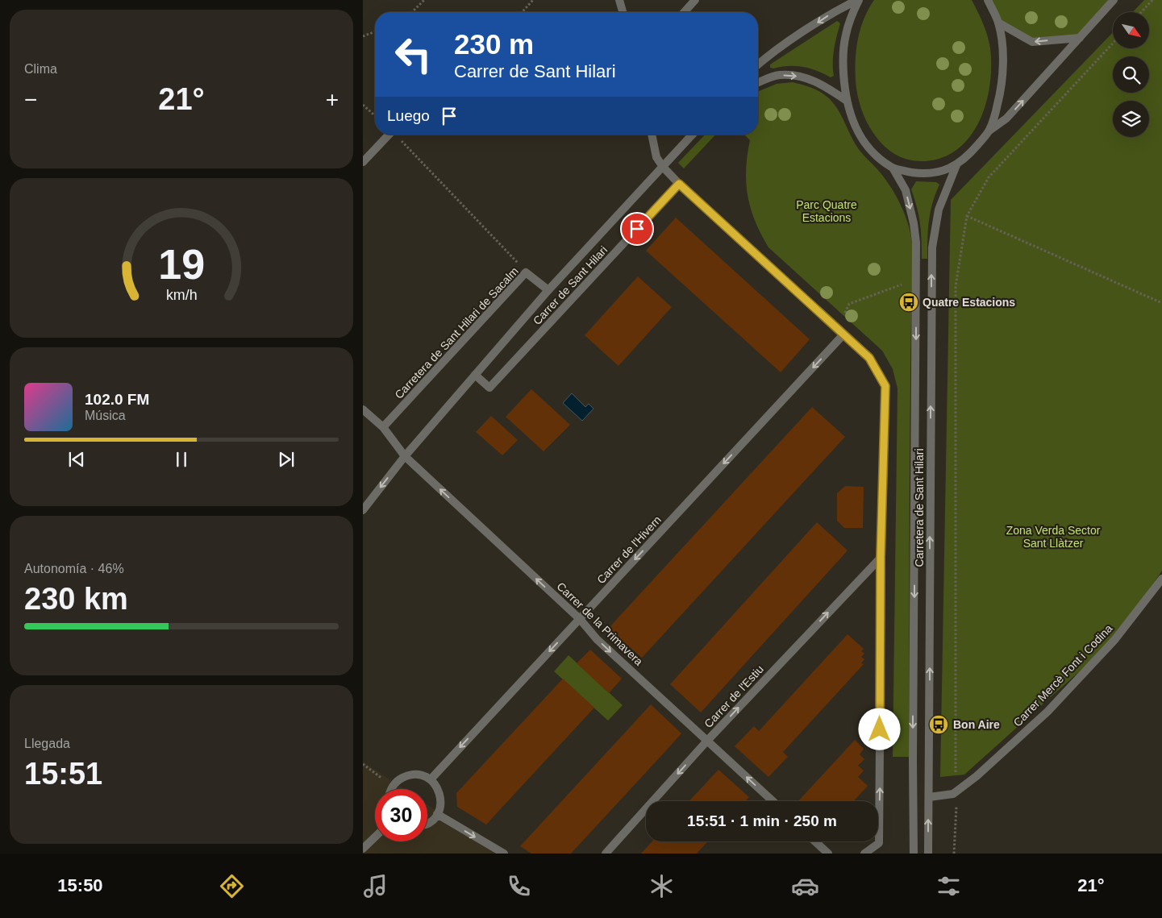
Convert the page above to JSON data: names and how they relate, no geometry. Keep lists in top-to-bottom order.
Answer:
{
  "streets": {
    "street": [
      "Carrer de Sant Hilari",
      "Carretera de Sant Hilari de Sacalm",
      "Carretera de Sant Hilari",
      "Carrer de l'Hivern",
      "Carrer de la Primavera",
      "Carrer Mercè Font i Codina",
      "Carrer de l'Estiu"
    ]
  },
  "crossings": [
    ["Carretera de Sant Hilari de Sacalm", "Carrer de la Primavera"],
    ["Carretera de Sant Hilari", "Carrer Mercè Font i Codina"],
    ["Carrer de l'Hivern", "Carrer de la Primavera"],
    ["Carrer de la Primavera", "Carrer de l'Estiu"]
  ],
  "one_way": ["Carrer de l'Hivern"],
  "parks": ["Parc Quatre Estacions", "Zona Verda Sector Sant Llàtzer"],
  "places": {
    "bus stop": ["Quatre Estacions", "Bon Aire"]
  },
  "north": "bottom right",
  "page": {
    "tile": [
      "Clima",
      ["Autonomía · 46%", "230 km"],
      ["Llegada", "15:51"]
    ],
    "turn": ["230 m", "Carrer de Sant Hilari"],
    "heat": ["−", "21°", "+"],
    "then": "Luego",
    "song": ["102.0 FM", "Música"],
    "limit": "30",
    "trip": "15:51 · 1 min · 250 m",
    "tabs": ["15:50", "21°"],
    "gauge": ["19", "km/h"]
  }
}
